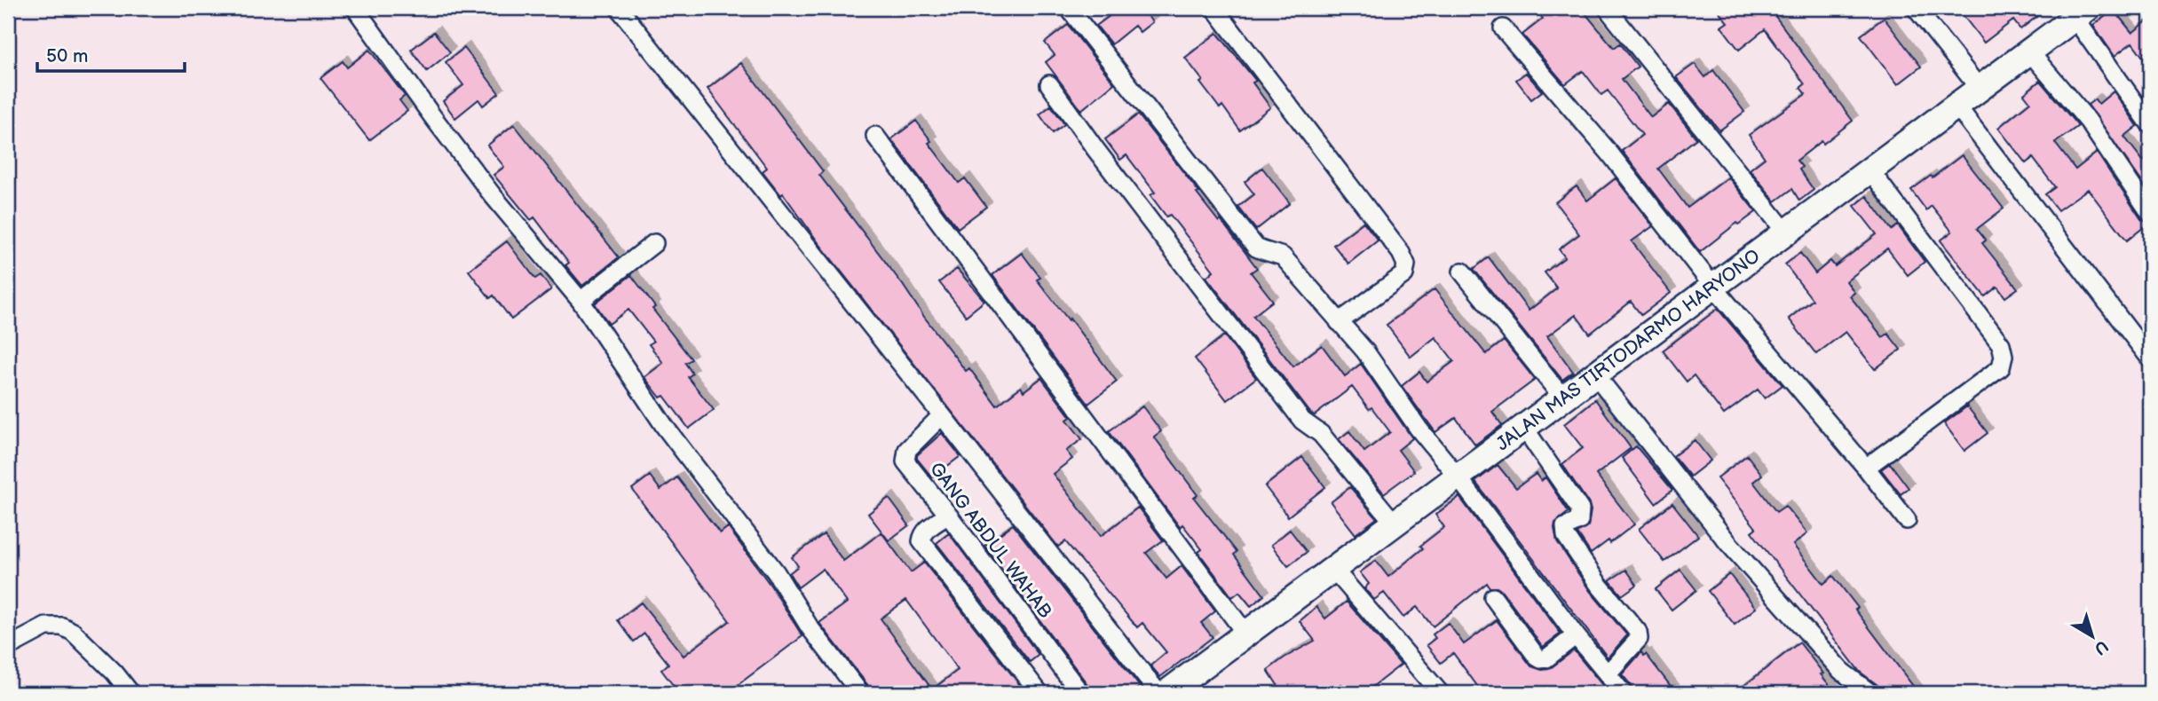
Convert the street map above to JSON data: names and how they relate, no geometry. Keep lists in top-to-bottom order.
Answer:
{
  "streets": {
    "street": ["JALAN MAS TIRTODARMO HARYONO", "GANG ABDUL WAHAB"]
  },
  "scale_bar": "50 m",
  "north": "bottom right"
}
